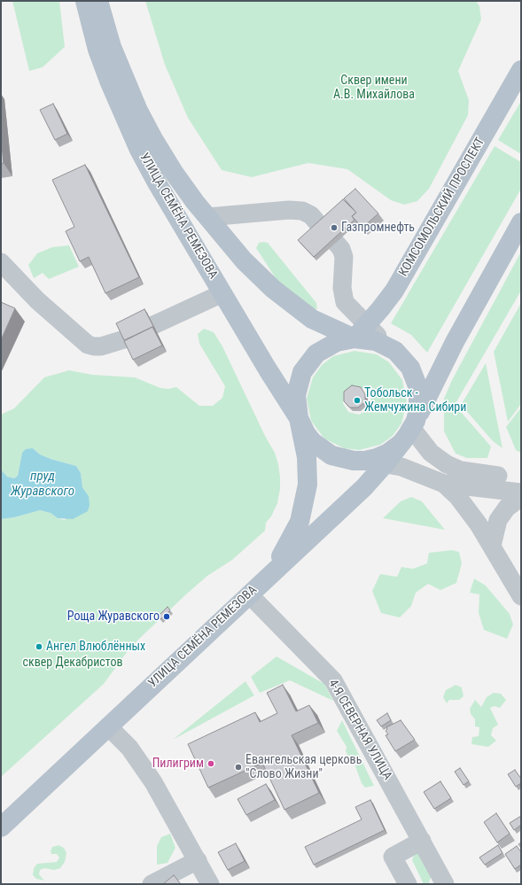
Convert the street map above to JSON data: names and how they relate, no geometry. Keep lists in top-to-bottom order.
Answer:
{
  "streets": {
    "main road": ["КОМСОМОЛЬСКИЙ ПРОСПЕКТ", "УЛИЦА СЕМЁНА РЕМЕЗОВА"],
    "street": ["4-Я СЕВЕРНАЯ УЛИЦА"]
  },
  "crossings": [
    ["КОМСОМОЛЬСКИЙ ПРОСПЕКТ", "УЛИЦА СЕМЁНА РЕМЕЗОВА"],
    ["УЛИЦА СЕМЁНА РЕМЕЗОВА", "4-Я СЕВЕРНАЯ УЛИЦА"]
  ],
  "water": ["пруд Журавского"],
  "parks": ["Сквер имени А.В. Михайлова", "сквер Декабристов"],
  "places": [
    "Газпромнефть",
    "Тобольск - Жемчужина Сибири",
    "Роща Журавского",
    "Ангел Влюблённых",
    "Пилигрим",
    "Евангельская церковь \"Слово Жизни\""
  ]
}
